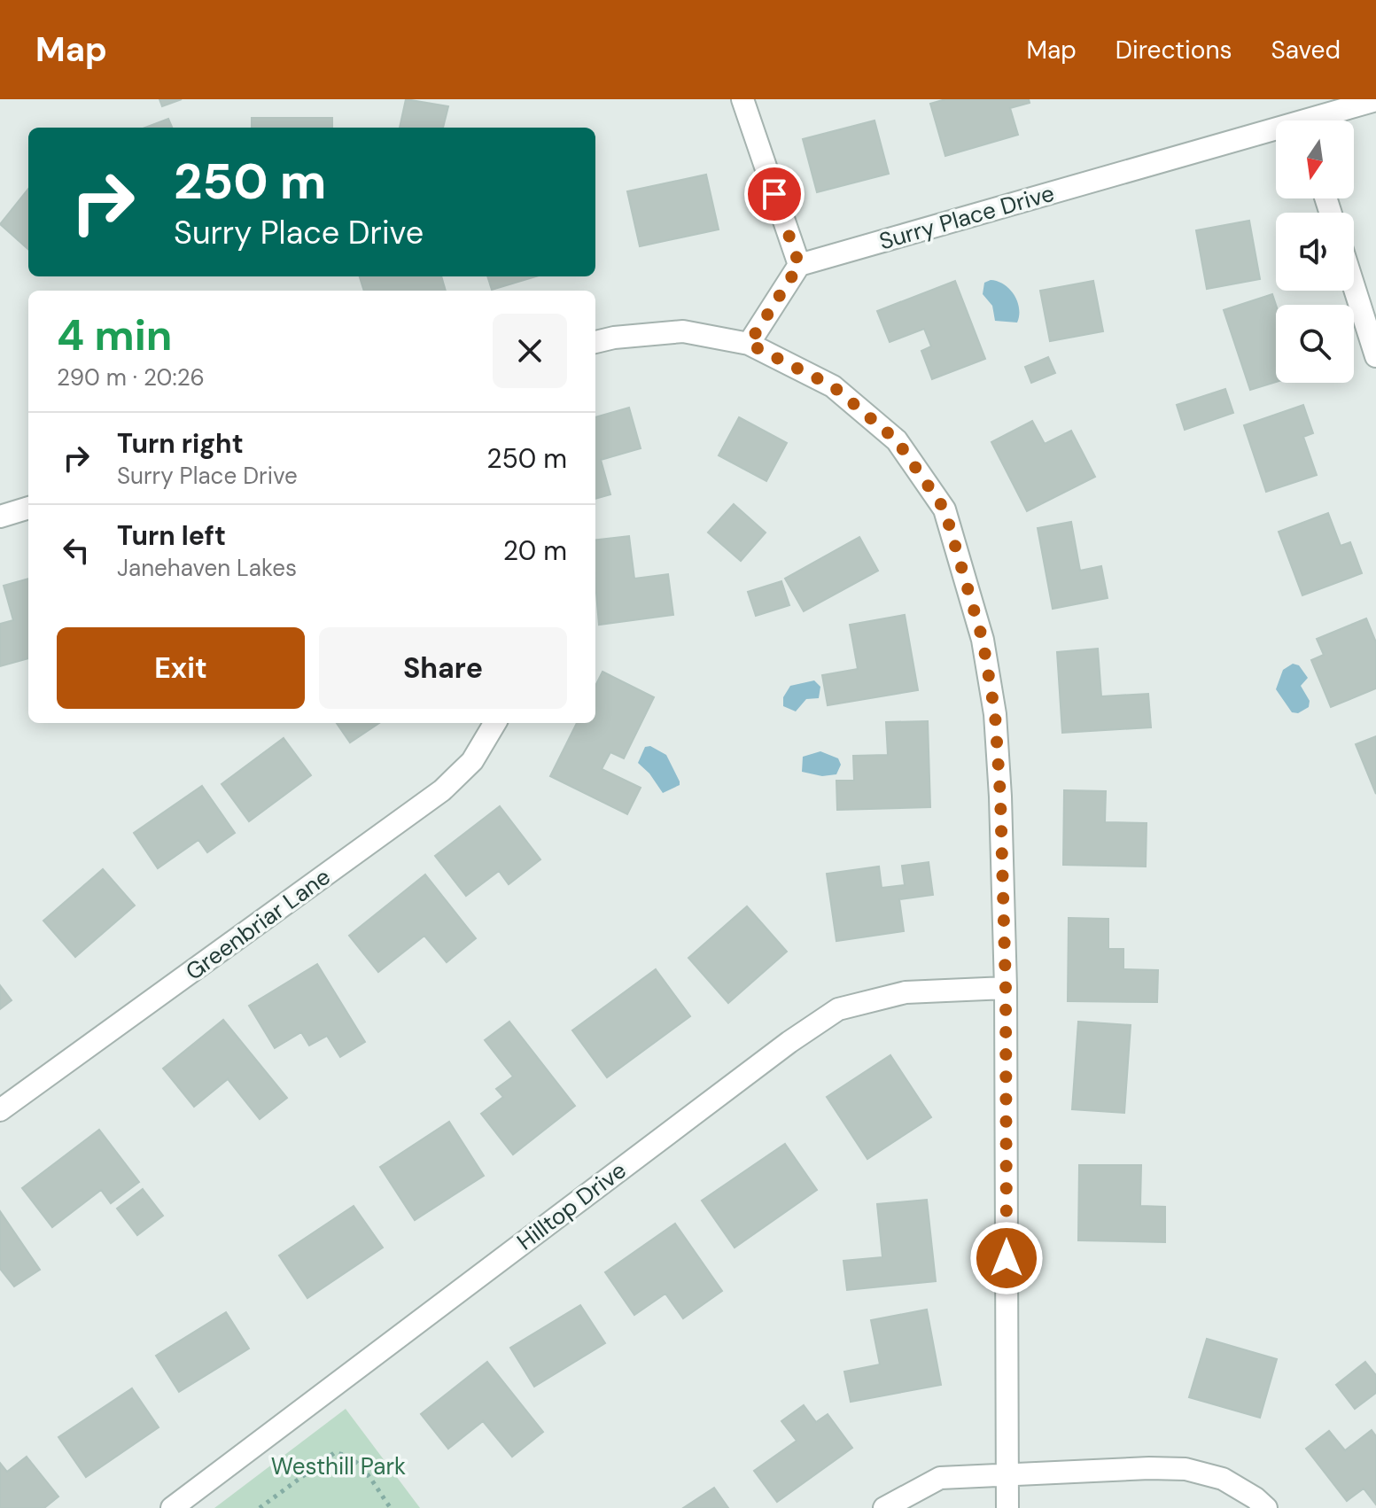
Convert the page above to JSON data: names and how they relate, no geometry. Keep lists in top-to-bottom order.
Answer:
{
  "streets": {
    "street": ["Surry Place Drive", "Greenbriar Lane", "Hilltop Drive"]
  },
  "parks": ["Westhill Park"],
  "north": "bottom",
  "page": {
    "header": "Map",
    "nav": ["Map", "Directions", "Saved"],
    "turn": ["250 m", "Surry Place Drive"],
    "heading": ["4 min", "290 m · 20:26"],
    "list": [
      {
        "name": "Turn right",
        "note": "Surry Place Drive",
        "value": "250 m"
      },
      {
        "name": "Turn left",
        "note": "Janehaven Lakes",
        "value": "20 m"
      }
    ],
    "buttons": ["Exit", "Share"]
  }
}
